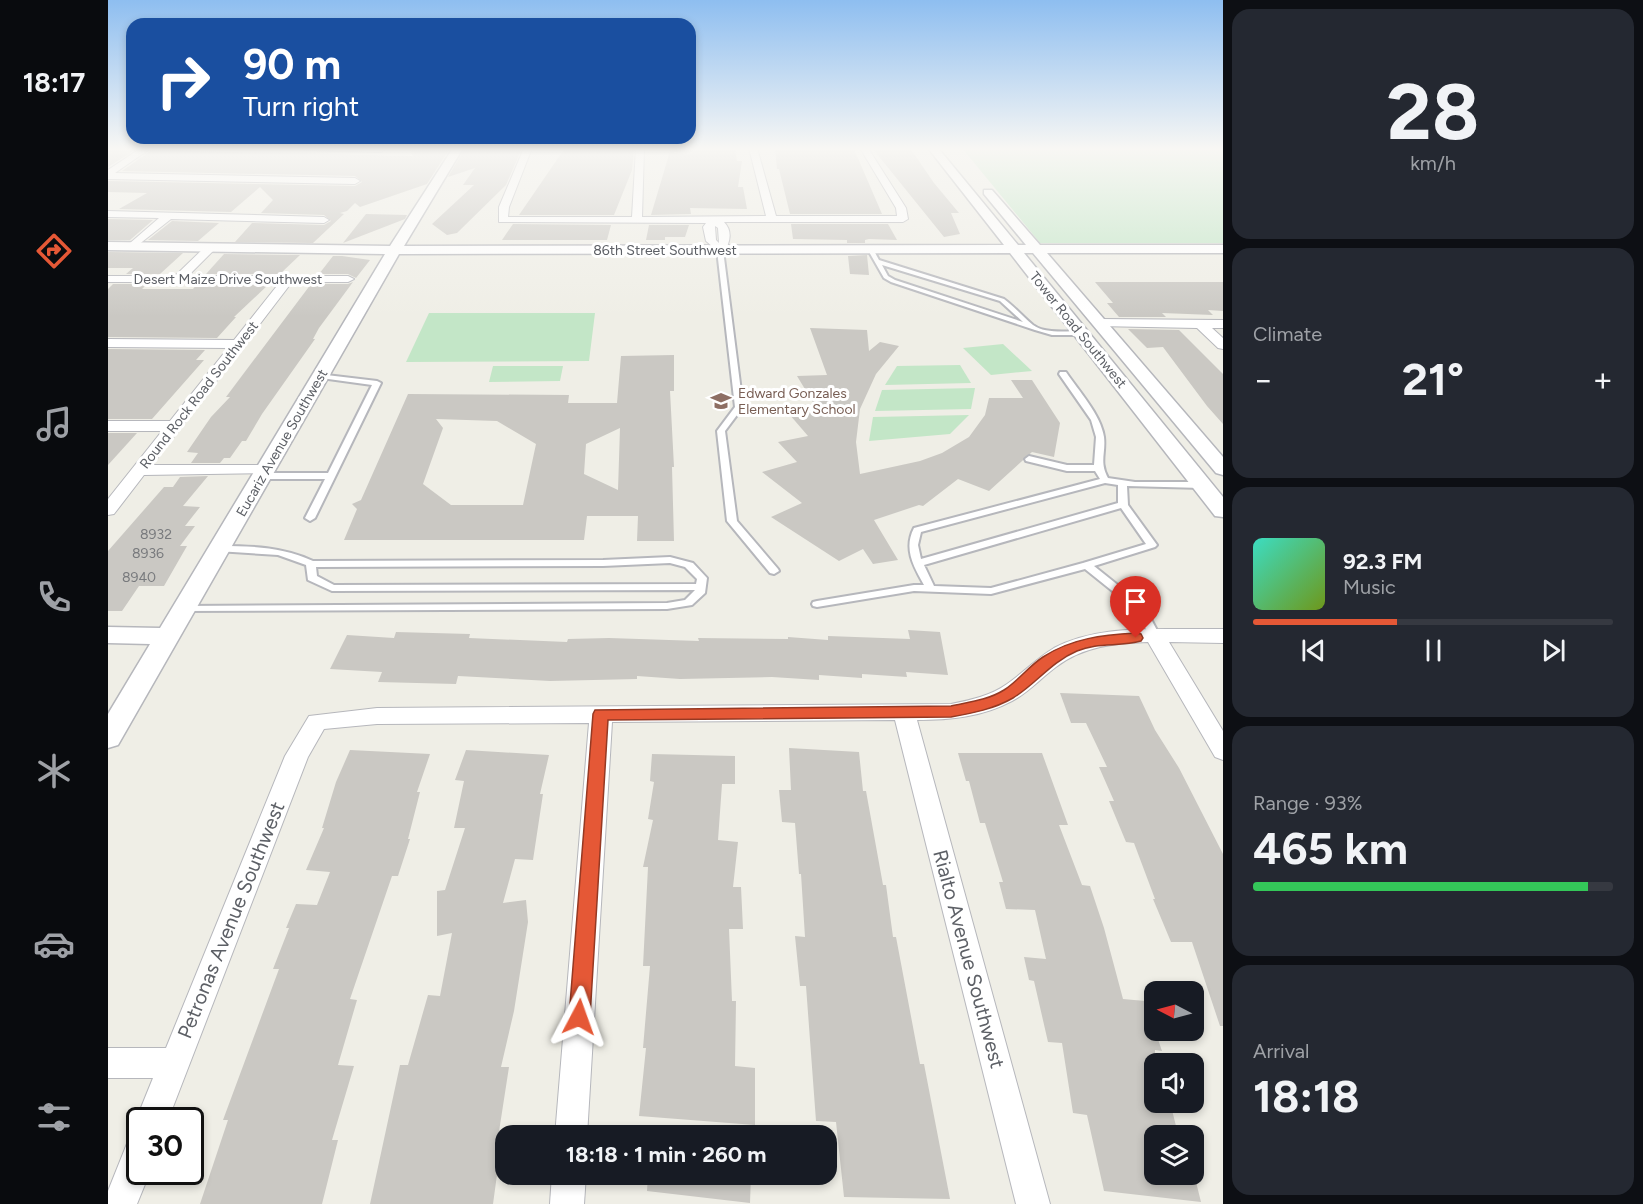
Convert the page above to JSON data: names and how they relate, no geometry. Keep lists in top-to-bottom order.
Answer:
{
  "streets": {
    "street": [
      "86th Street Southwest",
      "Desert Maize Drive Southwest",
      "Tower Road Southwest",
      "Round Rock Road Southwest",
      "Eucariz Avenue Southwest",
      "Petronas Avenue Southwest",
      "Rialto Avenue Southwest"
    ]
  },
  "crossings": [
    ["86th Street Southwest", "Tower Road Southwest"],
    ["86th Street Southwest", "Eucariz Avenue Southwest"],
    ["Desert Maize Drive Southwest", "Round Rock Road Southwest"]
  ],
  "places": {
    "school or university": ["Edward Gonzales Elementary School"]
  },
  "house_numbers": ["8932", "8936", "8940"],
  "north": "left",
  "page": {
    "tabs": "18:17",
    "tile": [
      ["28", "km/h"],
      "Climate",
      ["Range · 93%", "465 km"],
      ["Arrival", "18:18"]
    ],
    "turn": ["90 m", "Turn right"],
    "heat": ["−", "21°", "+"],
    "song": ["92.3 FM", "Music"],
    "limit": "30",
    "trip": "18:18 · 1 min · 260 m"
  }
}
